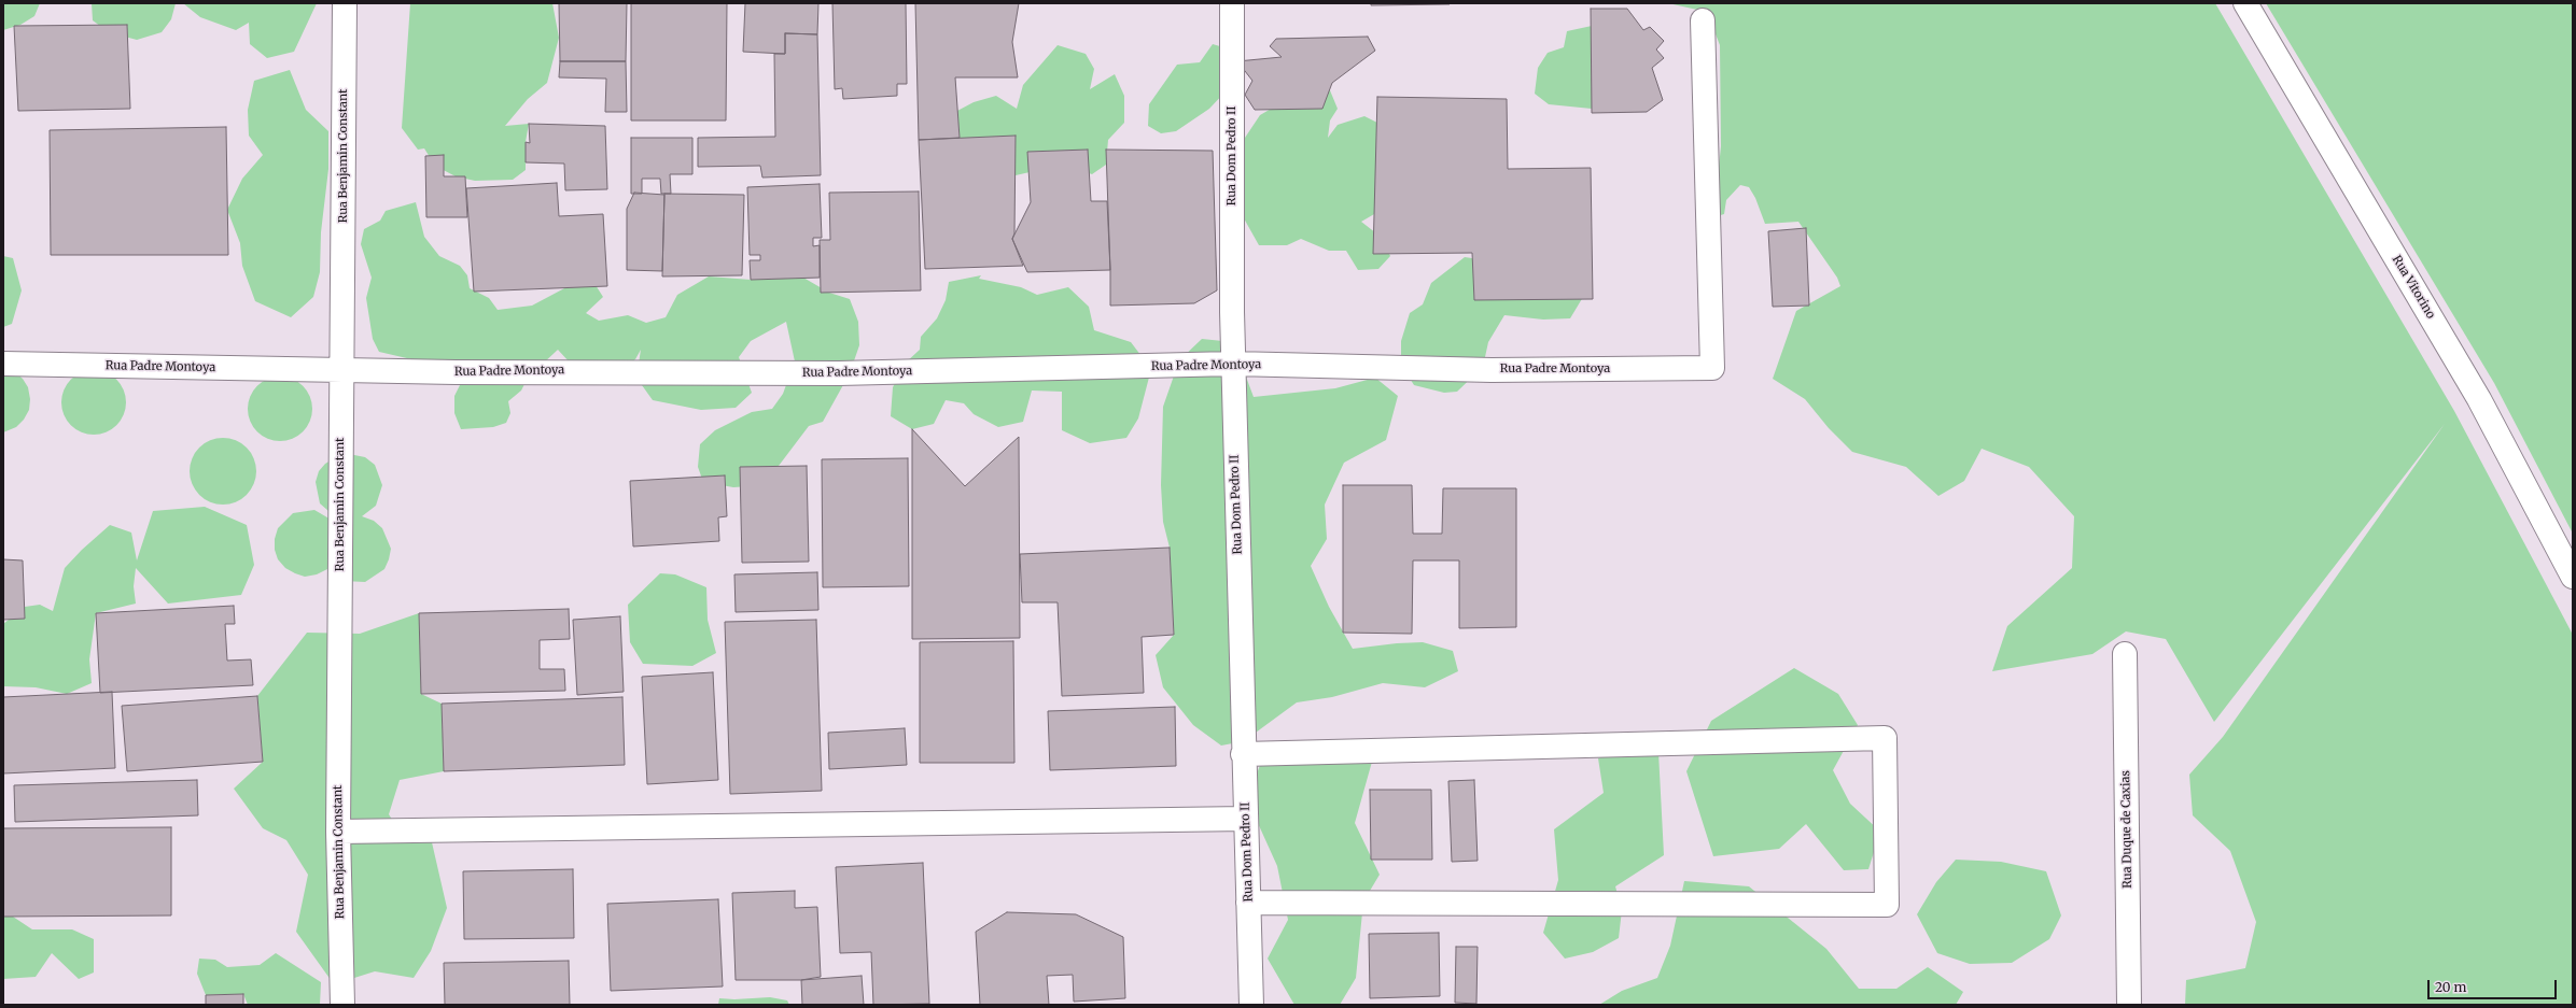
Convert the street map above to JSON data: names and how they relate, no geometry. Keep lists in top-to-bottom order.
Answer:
{
  "streets": {
    "street": [
      "Rua Benjamin Constant",
      "Rua Dom Pedro II",
      "Rua Vitorino",
      "Rua Padre Montoya",
      "Rua Duque de Caxias"
    ]
  },
  "crossings": [
    ["Rua Benjamin Constant", "Rua Padre Montoya"],
    ["Rua Dom Pedro II", "Rua Padre Montoya"]
  ],
  "scale_bar": "20 m"
}
